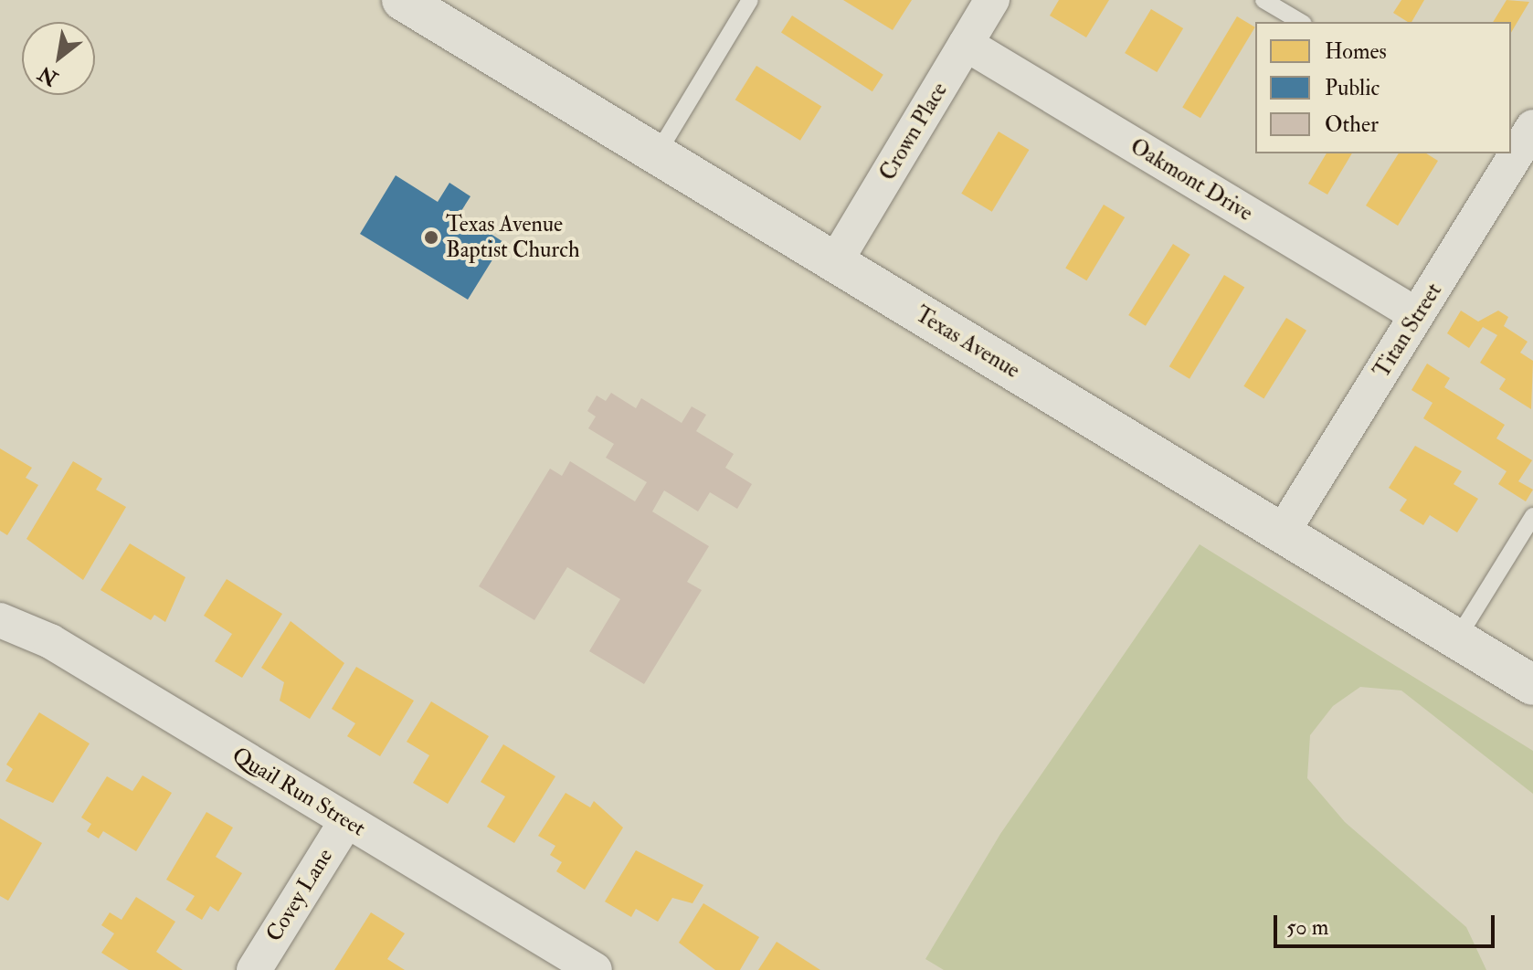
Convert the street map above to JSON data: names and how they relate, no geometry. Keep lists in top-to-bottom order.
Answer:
{
  "streets": {
    "street": [
      "Crown Place",
      "Oakmont Drive",
      "Titan Street",
      "Texas Avenue",
      "Quail Run Street",
      "Covey Lane"
    ]
  },
  "crossings": [
    ["Crown Place", "Oakmont Drive"],
    ["Crown Place", "Texas Avenue"],
    ["Oakmont Drive", "Titan Street"],
    ["Titan Street", "Texas Avenue"],
    ["Quail Run Street", "Covey Lane"]
  ],
  "places": ["Texas Avenue Baptist Church"],
  "legend": ["Homes", "Public", "Other"],
  "scale_bar": "50 m",
  "north": "bottom left"
}
